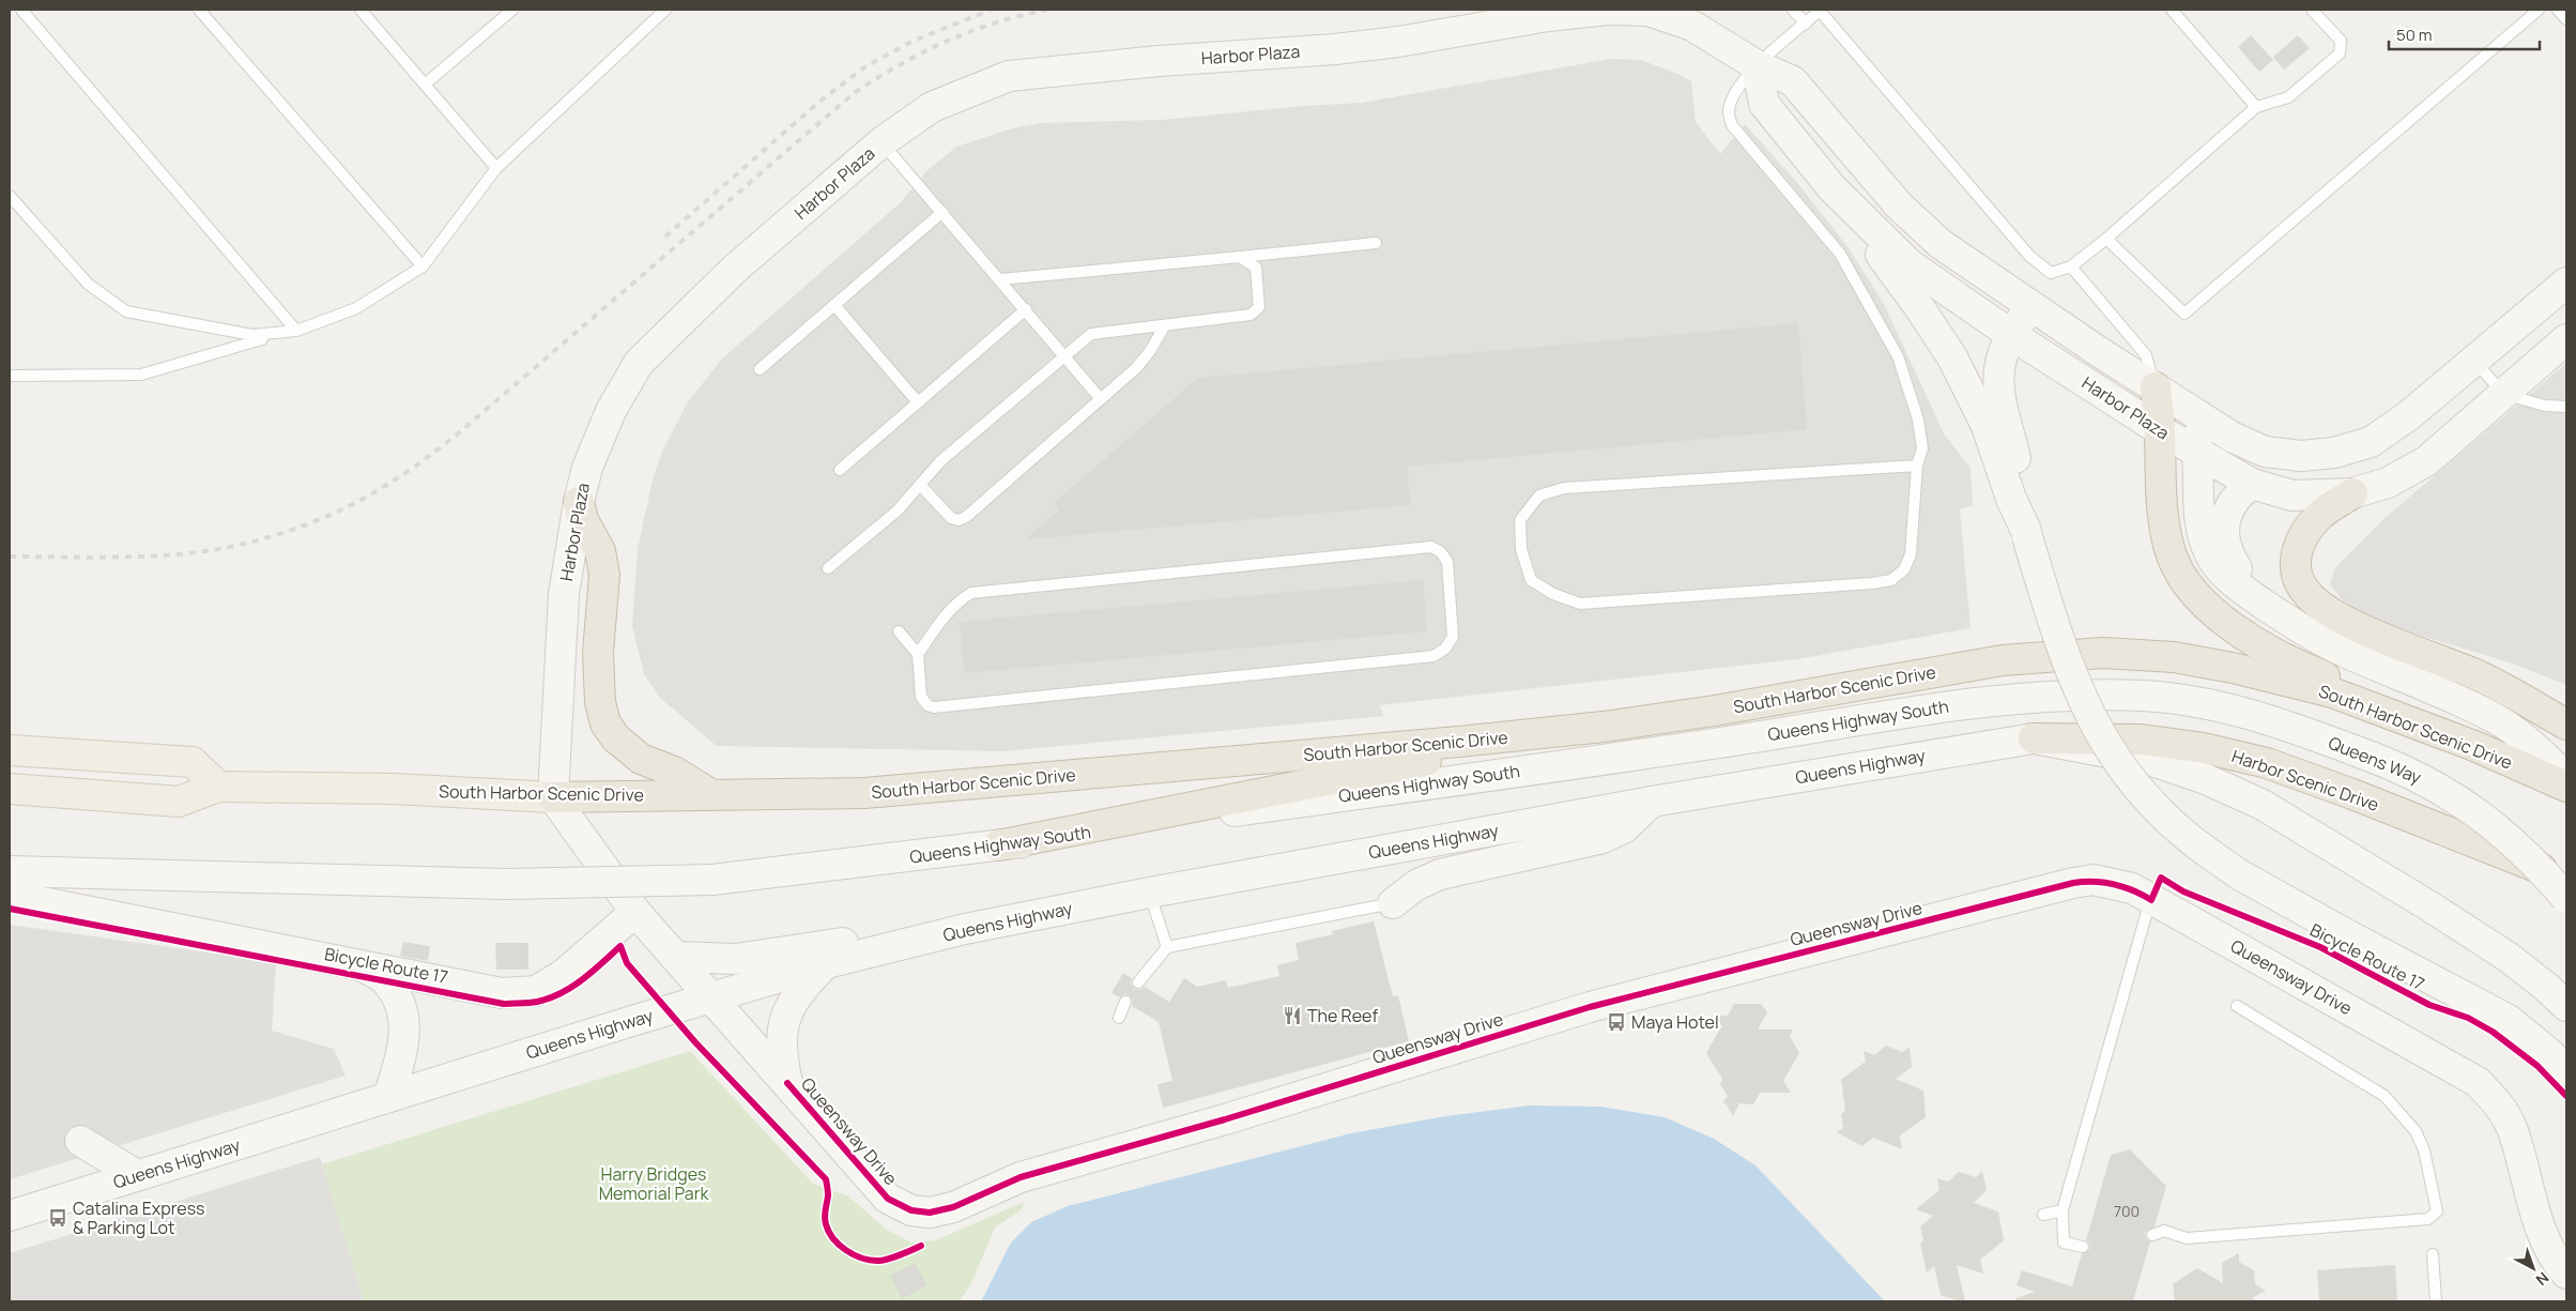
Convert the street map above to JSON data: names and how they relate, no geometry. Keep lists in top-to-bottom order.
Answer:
{
  "streets": {
    "highway": ["South Harbor Scenic Drive", "Harbor Scenic Drive"],
    "main road": [
      "Harbor Plaza",
      "Queens Highway South",
      "Queens Way",
      "Queens Highway",
      "Queensway Drive"
    ],
    "cycle path": ["Bicycle Route 17"]
  },
  "crossings": [
    ["Harbor Plaza", "South Harbor Scenic Drive"],
    ["Queens Highway South", "Queens Way"],
    ["Queens Highway", "Harbor Scenic Drive"],
    ["Queens Highway", "Queensway Drive"]
  ],
  "parks": ["Harry Bridges Memorial Park"],
  "places": {
    "restaurant": ["The Reef"],
    "bus stop": ["Maya Hotel", "Catalina Express & Parking Lot"]
  },
  "house_numbers": ["700"],
  "scale_bar": "50 m",
  "north": "bottom right"
}
